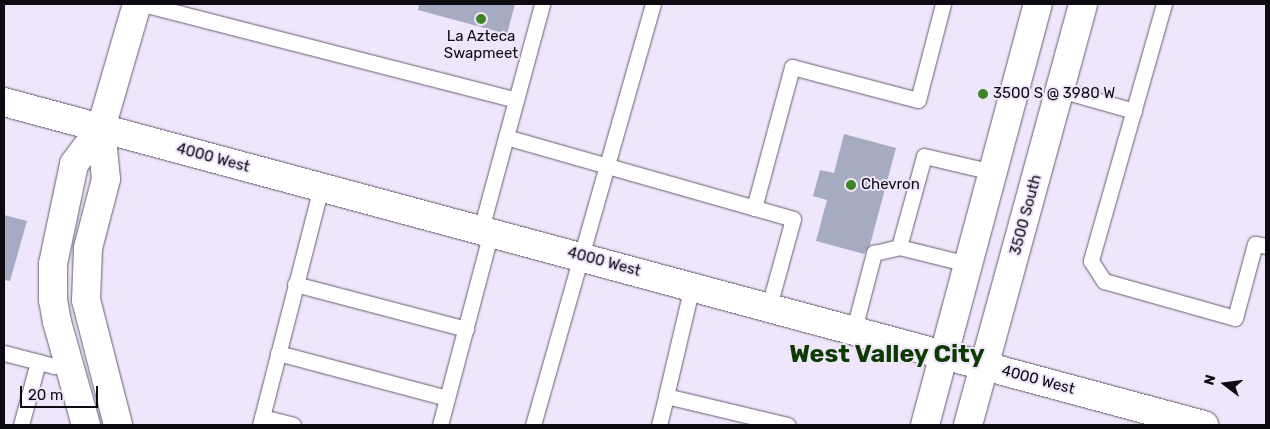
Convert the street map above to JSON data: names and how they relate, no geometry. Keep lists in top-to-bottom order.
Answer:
{
  "streets": {
    "street": ["4000 West", "3500 South"]
  },
  "crossings": [
    ["4000 West", "3500 South"]
  ],
  "districts": ["West Valley City"],
  "places": ["La Azteca Swapmeet", "3500 S @ 3980 W", "Chevron"],
  "scale_bar": "20 m",
  "north": "left"
}
